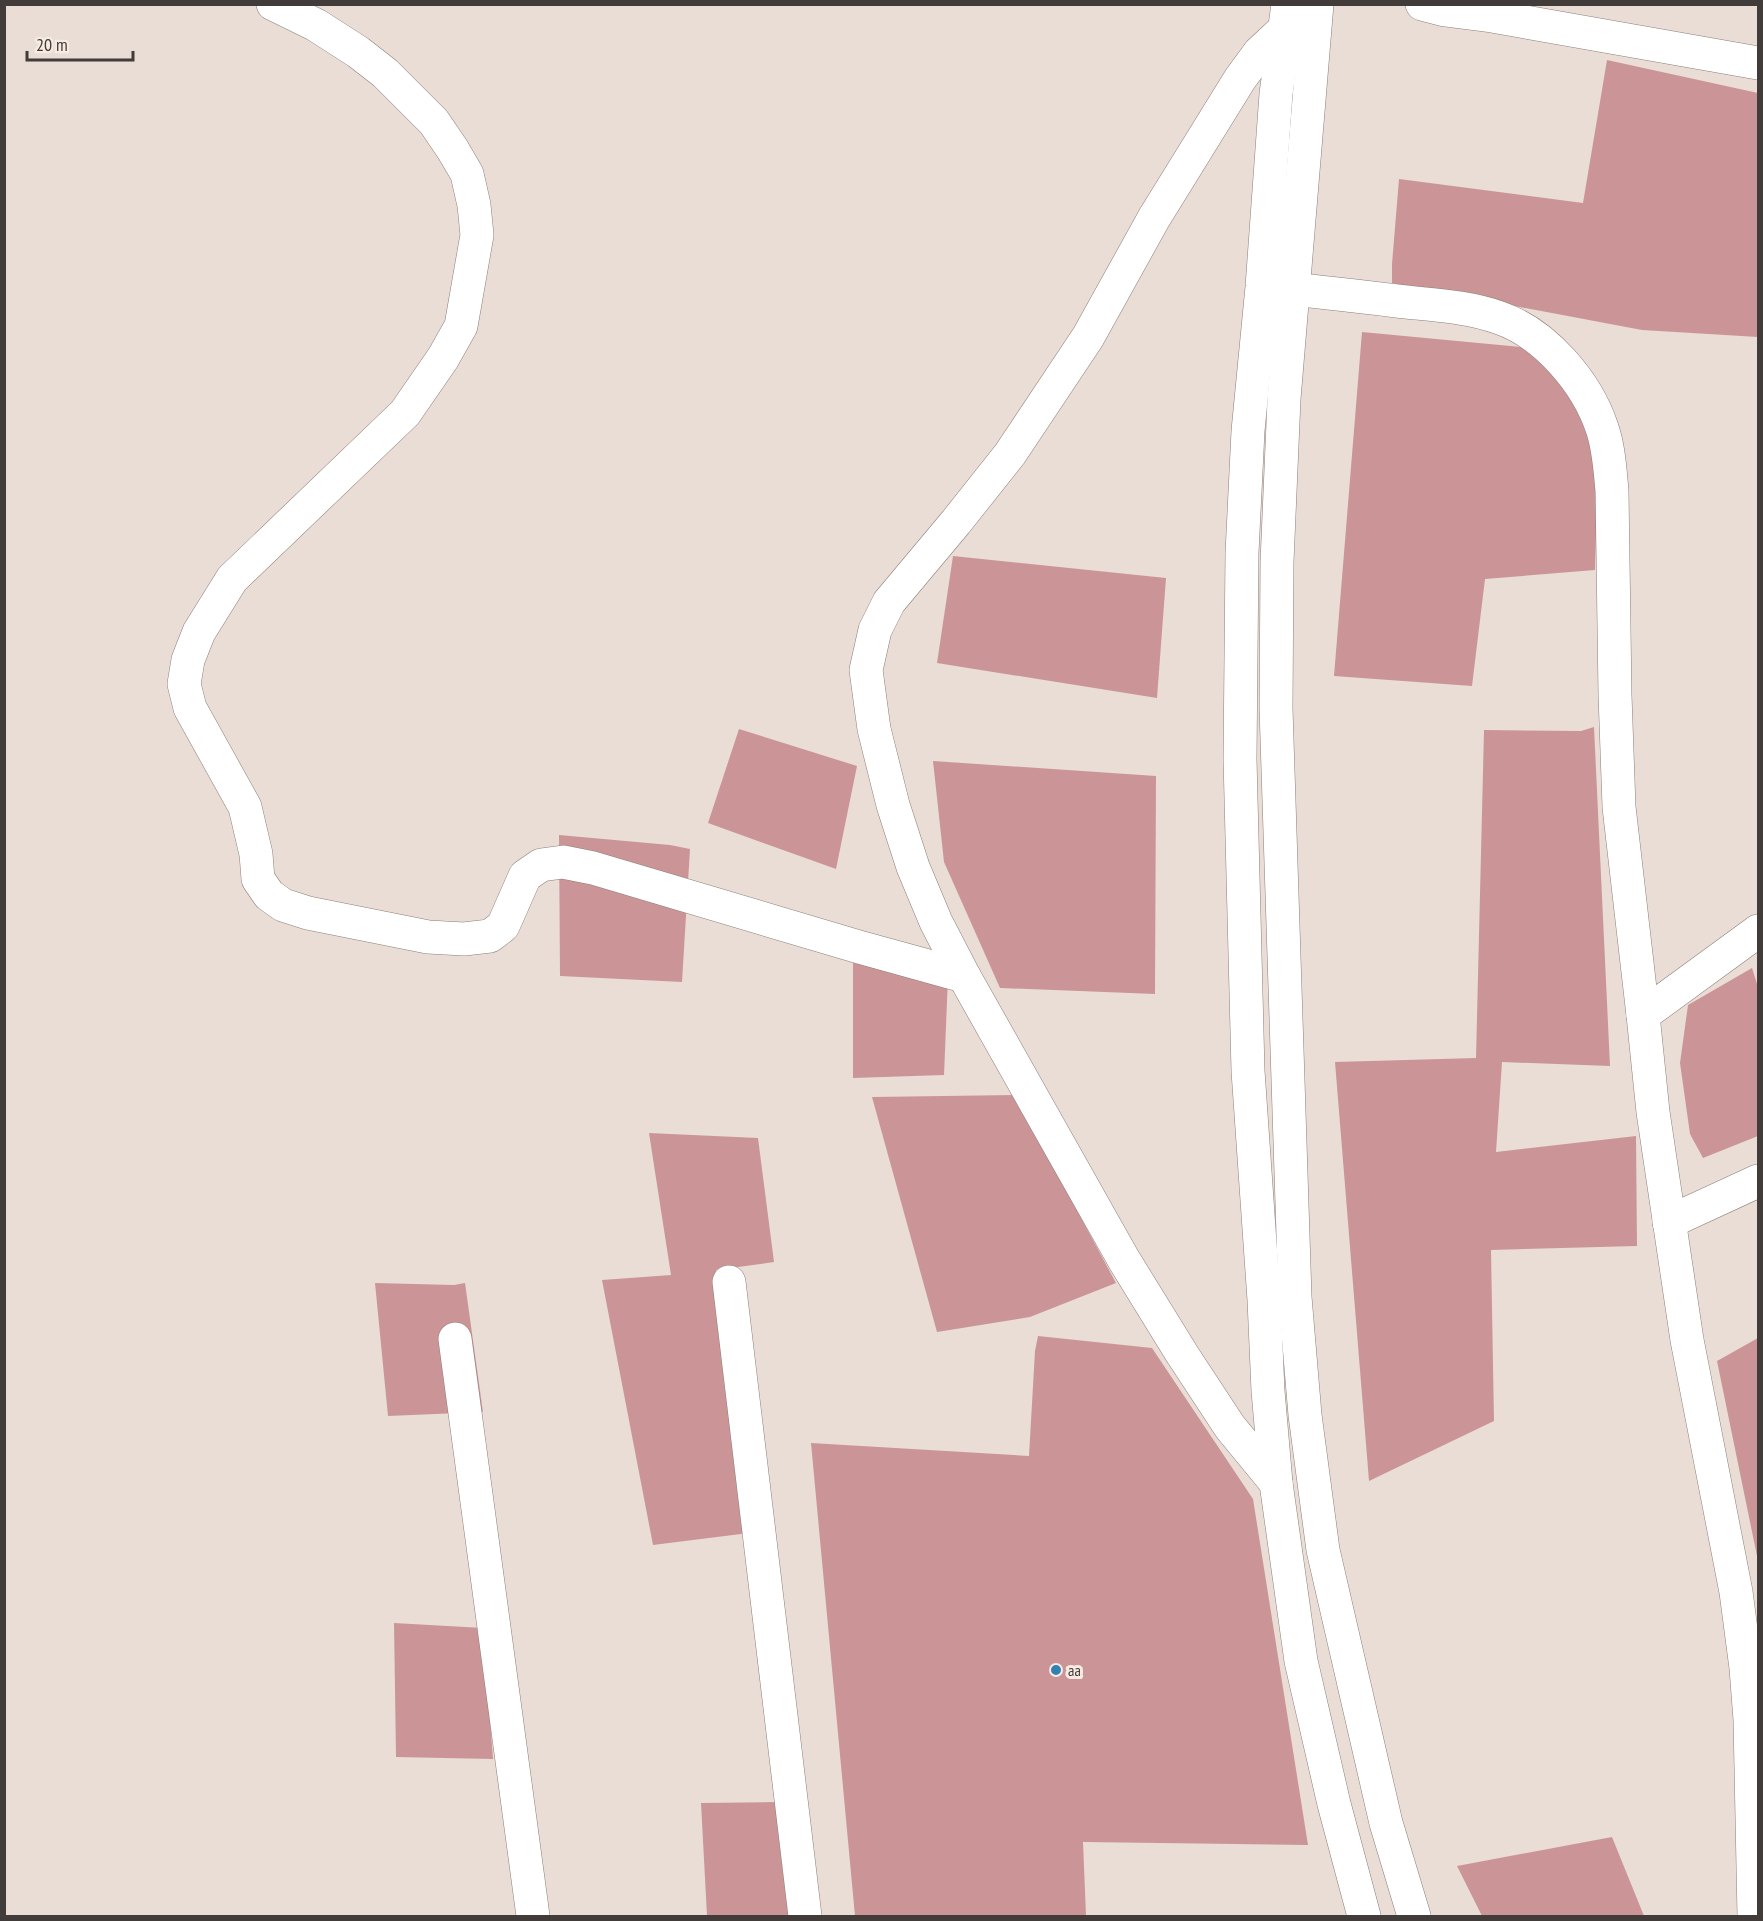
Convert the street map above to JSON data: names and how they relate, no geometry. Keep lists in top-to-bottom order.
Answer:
{
  "places": ["aa"],
  "scale_bar": "20 m"
}
